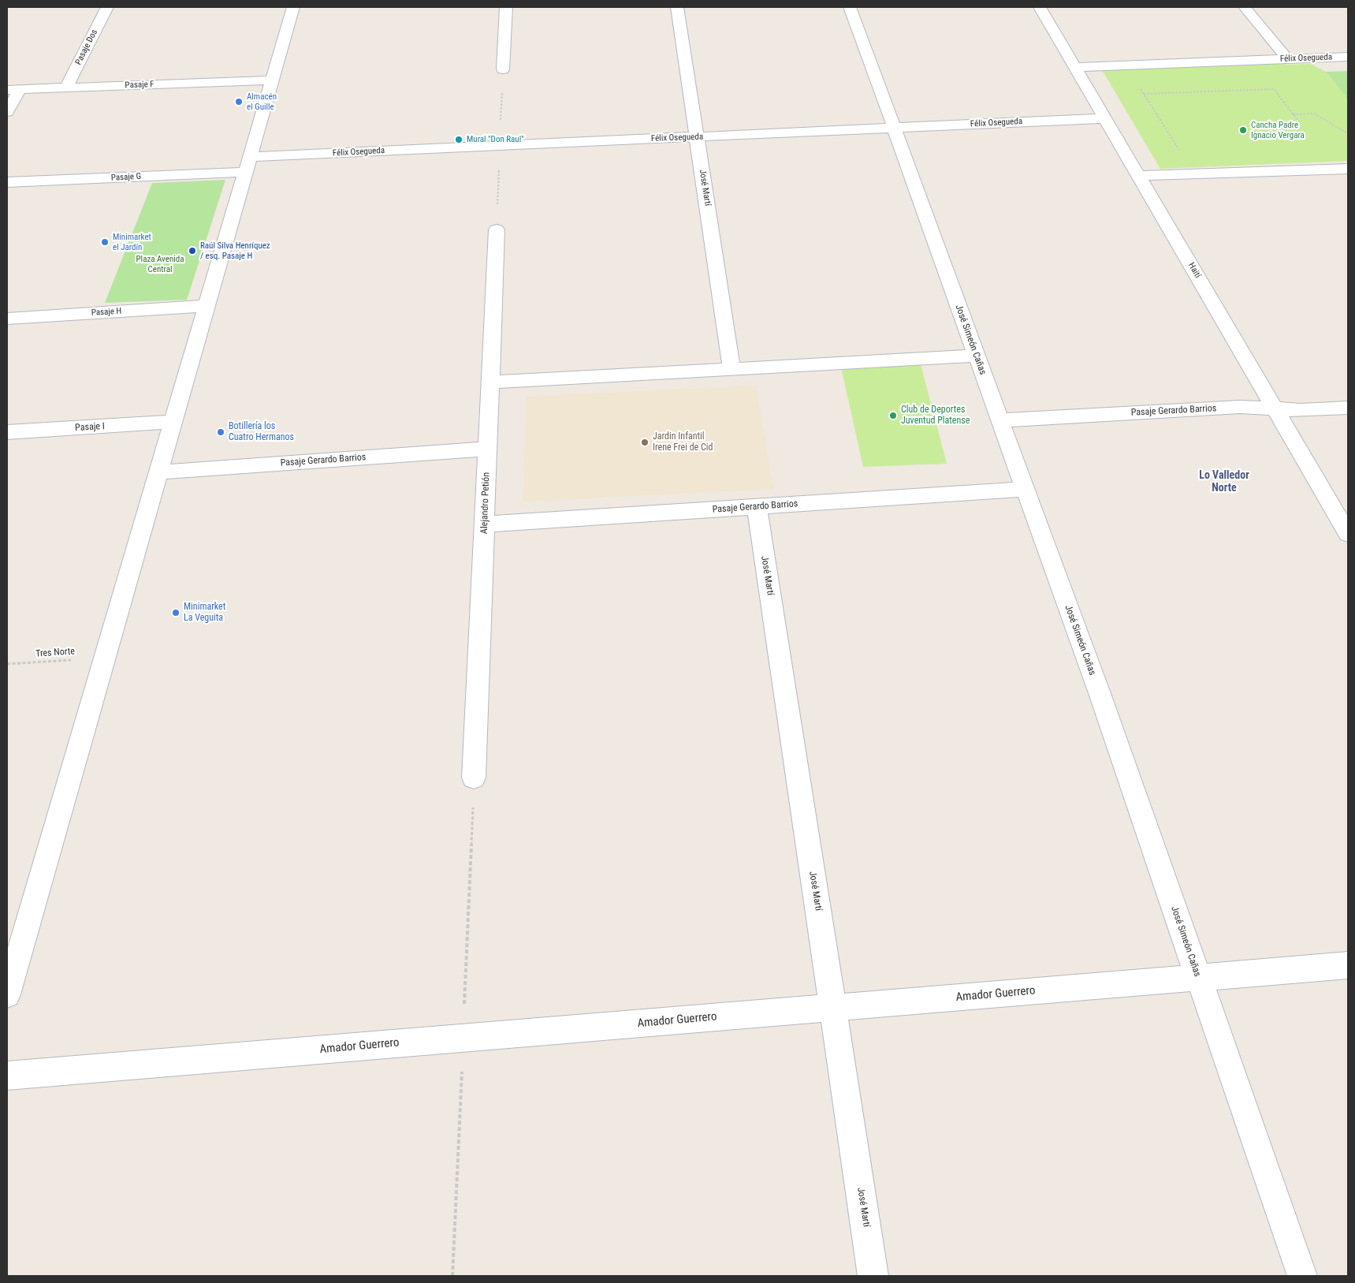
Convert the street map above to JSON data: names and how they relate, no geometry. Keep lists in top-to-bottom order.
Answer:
{
  "streets": {
    "street": [
      "Pasaje Dos",
      "Félix Osegueda",
      "Pasaje F",
      "Pasaje G",
      "José Martí",
      "Haití",
      "Pasaje H",
      "José Simeón Cañas",
      "Pasaje Gerardo Barrios",
      "Pasaje I",
      "Alejandro Petión",
      "Amador Guerrero"
    ],
    "path": ["Tres Norte"]
  },
  "crossings": [
    ["Pasaje Dos", "Pasaje F"],
    ["Félix Osegueda", "Pasaje G"],
    ["Félix Osegueda", "José Martí"],
    ["Félix Osegueda", "Haití"],
    ["Félix Osegueda", "José Simeón Cañas"],
    ["José Martí", "Pasaje Gerardo Barrios"],
    ["José Martí", "Amador Guerrero"],
    ["Haití", "Pasaje Gerardo Barrios"],
    ["José Simeón Cañas", "Pasaje Gerardo Barrios"],
    ["José Simeón Cañas", "Amador Guerrero"],
    ["Pasaje Gerardo Barrios", "Alejandro Petión"]
  ],
  "districts": ["Lo Valledor Norte"],
  "parks": ["Plaza Avenida Central"],
  "places": [
    "Almacén el Guille",
    "Cancha Padre Ignacio Vergara",
    "Mural \"Don Raul\"",
    "Minimarket el Jardín",
    "Raúl Silva Henríquez / esq. Pasaje H",
    "Club de Deportes Juventud Platense",
    "Botillería los Cuatro Hermanos",
    "Jardin Infantil Irene Frei de Cid",
    "Minimarket La Veguita"
  ]
}
